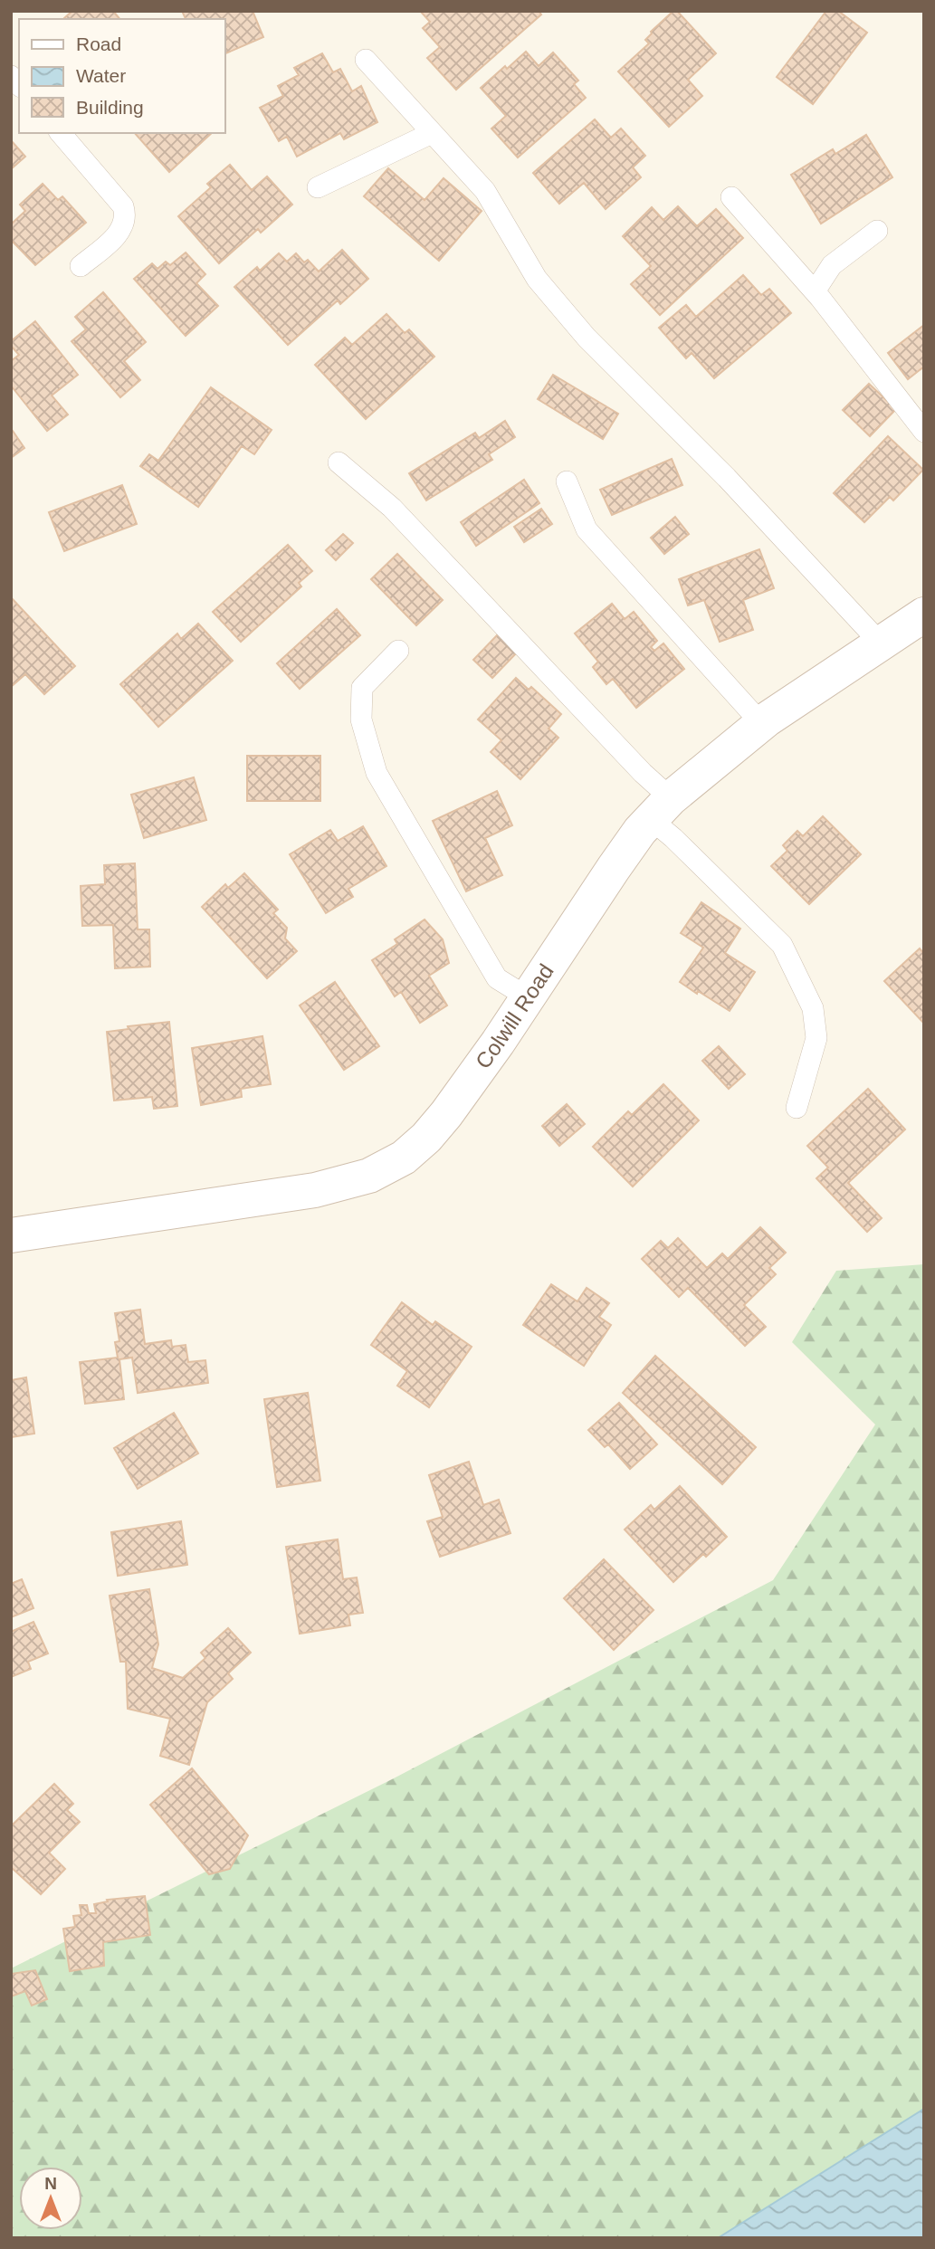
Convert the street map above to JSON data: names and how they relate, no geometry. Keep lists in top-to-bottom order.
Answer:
{
  "streets": {
    "street": ["Colwill Road"]
  },
  "legend": ["Road", "Water", "Building"],
  "north": "top"
}
